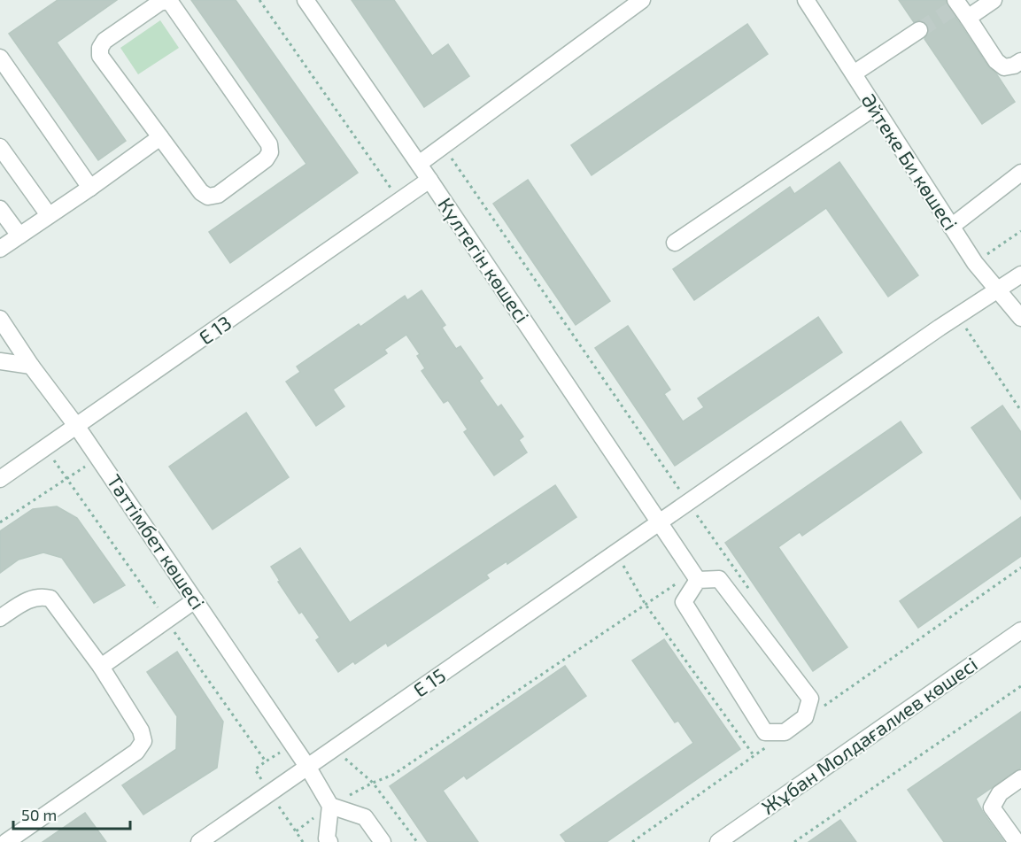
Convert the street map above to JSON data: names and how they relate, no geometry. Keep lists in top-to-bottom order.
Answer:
{
  "streets": {
    "street": [
      "Әйтеке Би көшесі",
      "Күлтегін көшесі",
      "E 13",
      "Тәттімбет көшесі",
      "E 15",
      "Жұбан Молдағалиев көшесі"
    ]
  },
  "crossings": [
    ["Әйтеке Би көшесі", "E 15"],
    ["Күлтегін көшесі", "E 13"],
    ["Күлтегін көшесі", "E 15"],
    ["E 13", "Тәттімбет көшесі"],
    ["Тәттімбет көшесі", "E 15"]
  ],
  "scale_bar": "50 m"
}
